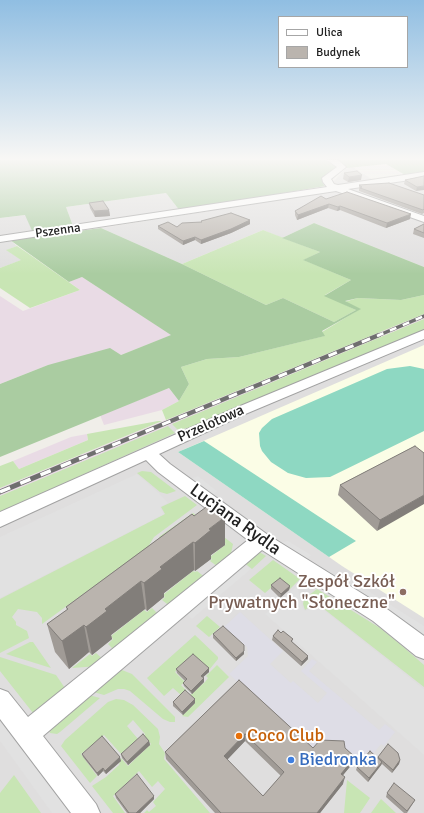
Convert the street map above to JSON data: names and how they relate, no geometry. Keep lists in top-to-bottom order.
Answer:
{
  "streets": {
    "street": ["Pszenna", "Przelotowa", "Lucjana Rydla"]
  },
  "crossings": [
    ["Przelotowa", "Lucjana Rydla"]
  ],
  "places": ["Zespół Szkół Prywatnych \"Słoneczne\"", "Coco Club", "Biedronka"],
  "legend": ["Ulica", "Budynek"]
}
